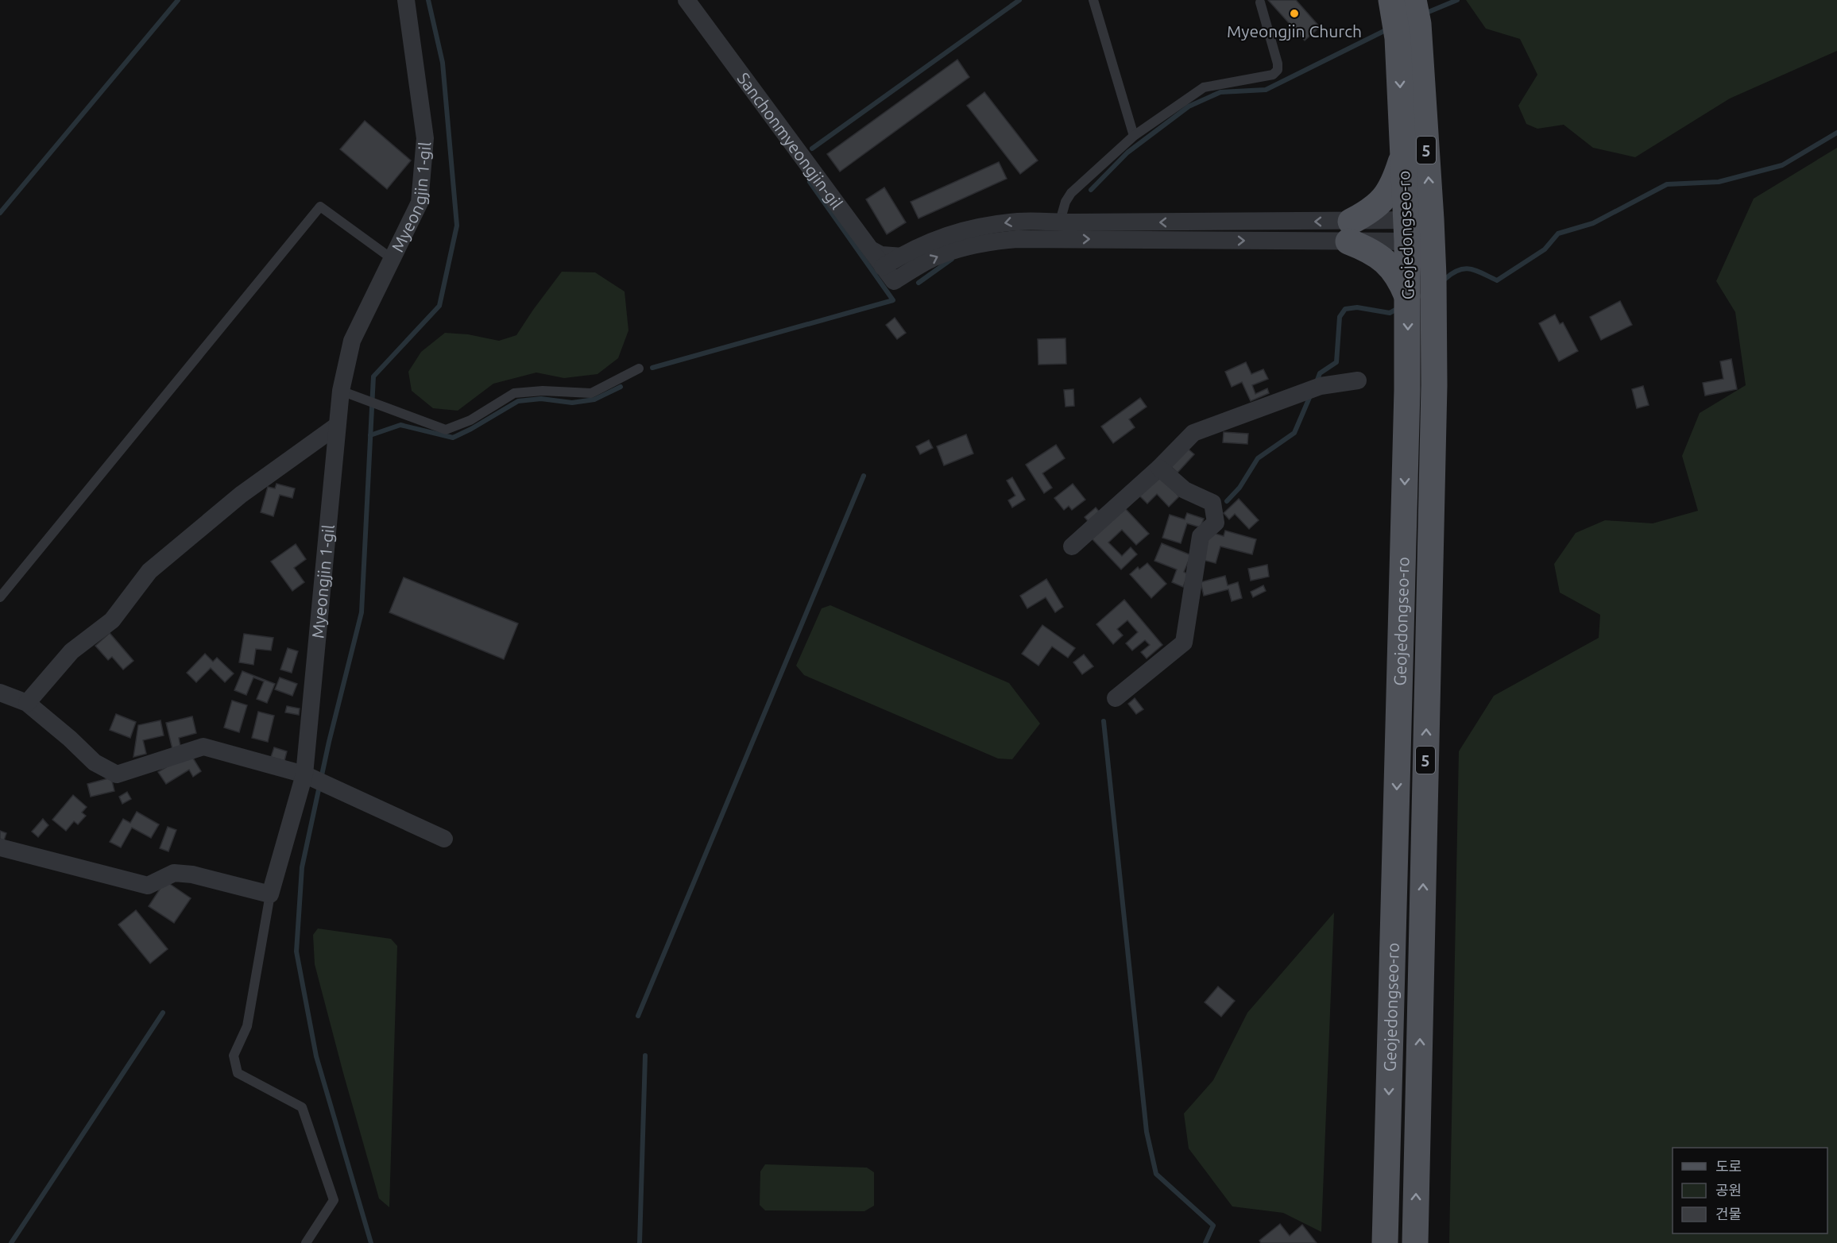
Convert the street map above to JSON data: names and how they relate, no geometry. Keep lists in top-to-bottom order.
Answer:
{
  "streets": {
    "main road": ["5", "Geojedongseo-ro"],
    "street": ["Sanchonmyeongjin-gil", "Myeongjin 1-gil"]
  },
  "places": ["Myeongjin Church"],
  "legend": ["도로", "공원", "건물"]
}
